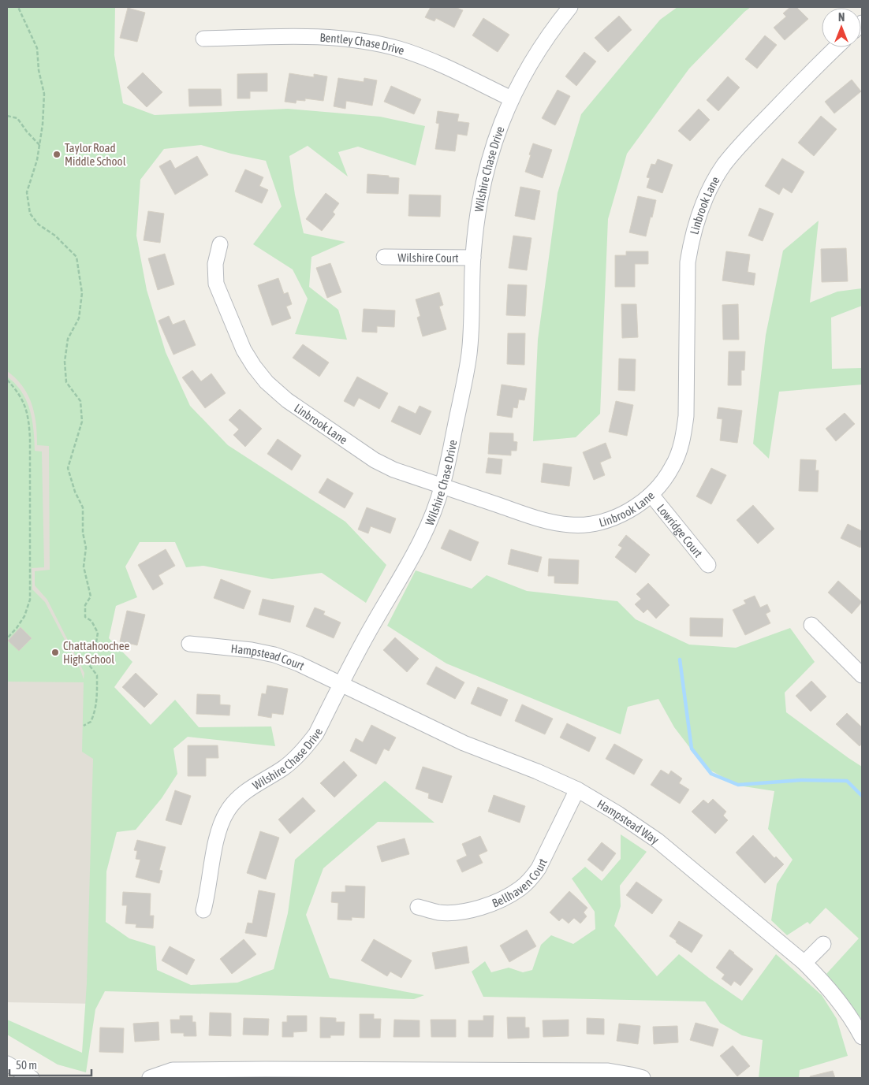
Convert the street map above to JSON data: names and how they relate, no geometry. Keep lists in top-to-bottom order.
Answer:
{
  "streets": {
    "street": [
      "Bentley Chase Drive",
      "Wilshire Chase Drive",
      "Linbrook Lane",
      "Wilshire Court",
      "Lowridge Court",
      "Hampstead Court",
      "Hampstead Way",
      "Bellhaven Court"
    ]
  },
  "crossings": [
    ["Bentley Chase Drive", "Wilshire Chase Drive"],
    ["Wilshire Chase Drive", "Linbrook Lane"],
    ["Wilshire Chase Drive", "Wilshire Court"],
    ["Wilshire Chase Drive", "Hampstead Court"],
    ["Wilshire Chase Drive", "Hampstead Way"],
    ["Linbrook Lane", "Lowridge Court"],
    ["Hampstead Court", "Hampstead Way"],
    ["Hampstead Way", "Bellhaven Court"]
  ],
  "places": ["Taylor Road Middle School", "Chattahoochee High School"],
  "scale_bar": "50 m",
  "north": "top"
}
